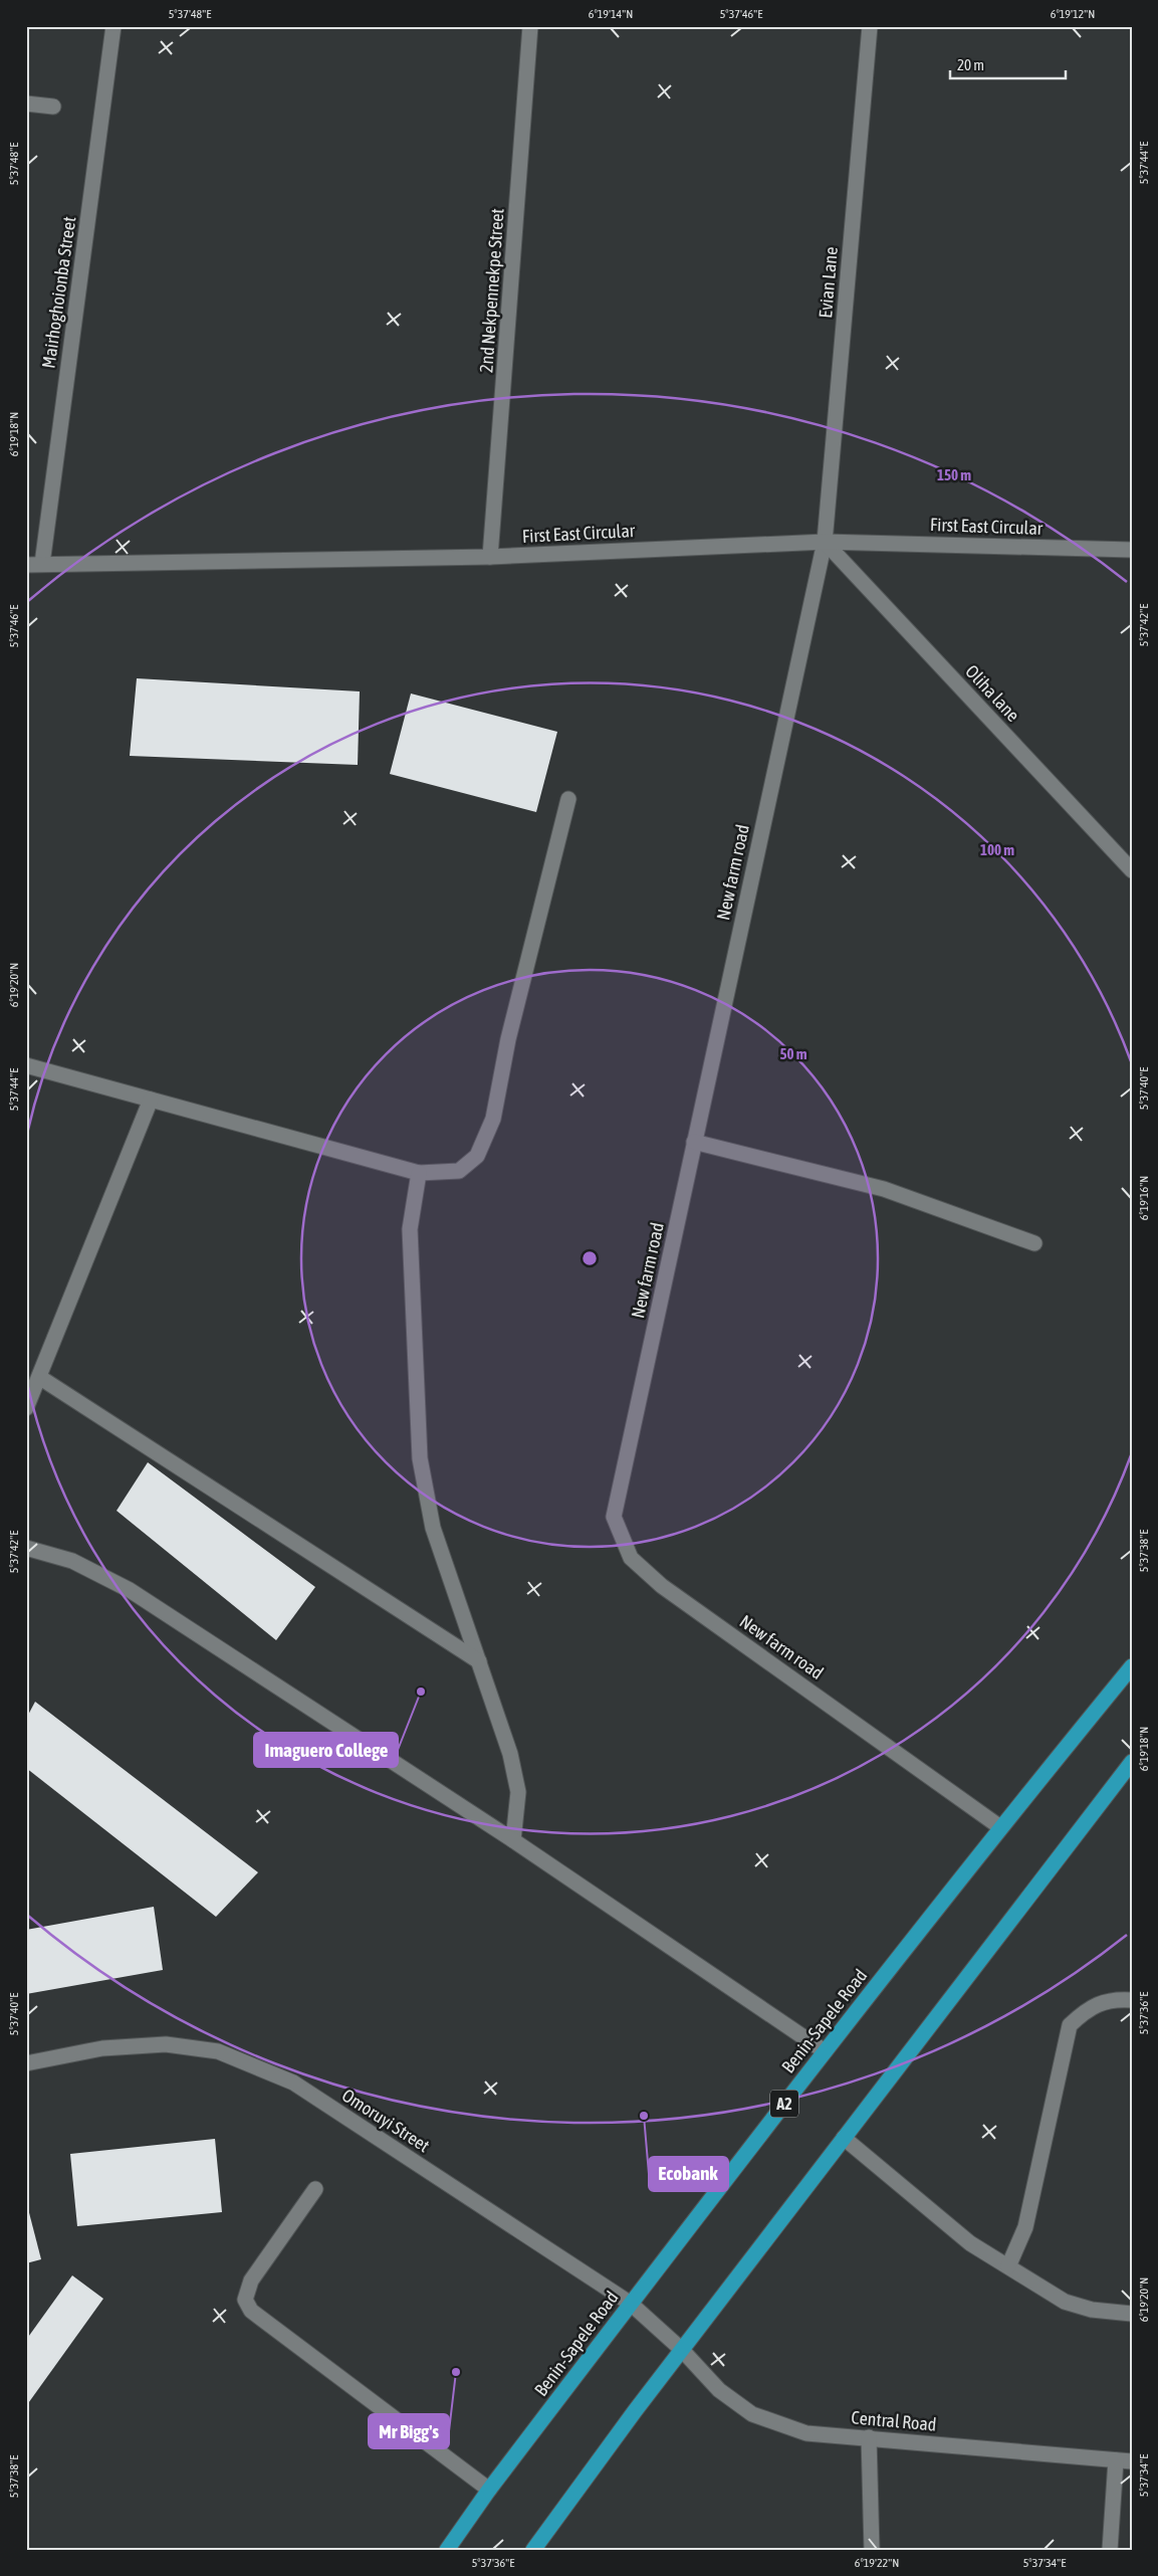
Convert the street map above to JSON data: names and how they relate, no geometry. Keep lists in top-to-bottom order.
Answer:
{
  "streets": {
    "highway": ["Benin-Sapele Road", "A2"],
    "street": [
      "Evian Lane",
      "2nd Nekpennekpe Street",
      "Mairhoghoionba Street",
      "First East Circular",
      "Oliha lane",
      "New farm road",
      "Omoruyi Street",
      "Central Road"
    ]
  },
  "crossings": [
    ["Evian Lane", "First East Circular"],
    ["Evian Lane", "Oliha lane"],
    ["Evian Lane", "New farm road"],
    ["2nd Nekpennekpe Street", "First East Circular"],
    ["Mairhoghoionba Street", "First East Circular"],
    ["First East Circular", "Oliha lane"],
    ["First East Circular", "New farm road"],
    ["Oliha lane", "New farm road"],
    ["New farm road", "Benin-Sapele Road"],
    ["Benin-Sapele Road", "Omoruyi Street"],
    ["Omoruyi Street", "Central Road"]
  ],
  "places": ["Imaguero College", "Ecobank", "Mr Bigg's"],
  "scale_bar": "20 m",
  "coordinates": [
    "5°37'48\"E",
    "6°19'14\"N",
    "5°37'46\"E",
    "6°19'12\"N",
    "5°37'44\"E",
    "6°19'18\"N",
    "5°37'42\"E",
    "6°19'20\"N",
    "5°37'40\"E",
    "6°19'16\"N",
    "5°37'38\"E",
    "5°37'36\"E",
    "5°37'34\"E",
    "6°19'22\"N"
  ],
  "rings": ["150 m", "100 m", "50 m"]
}
